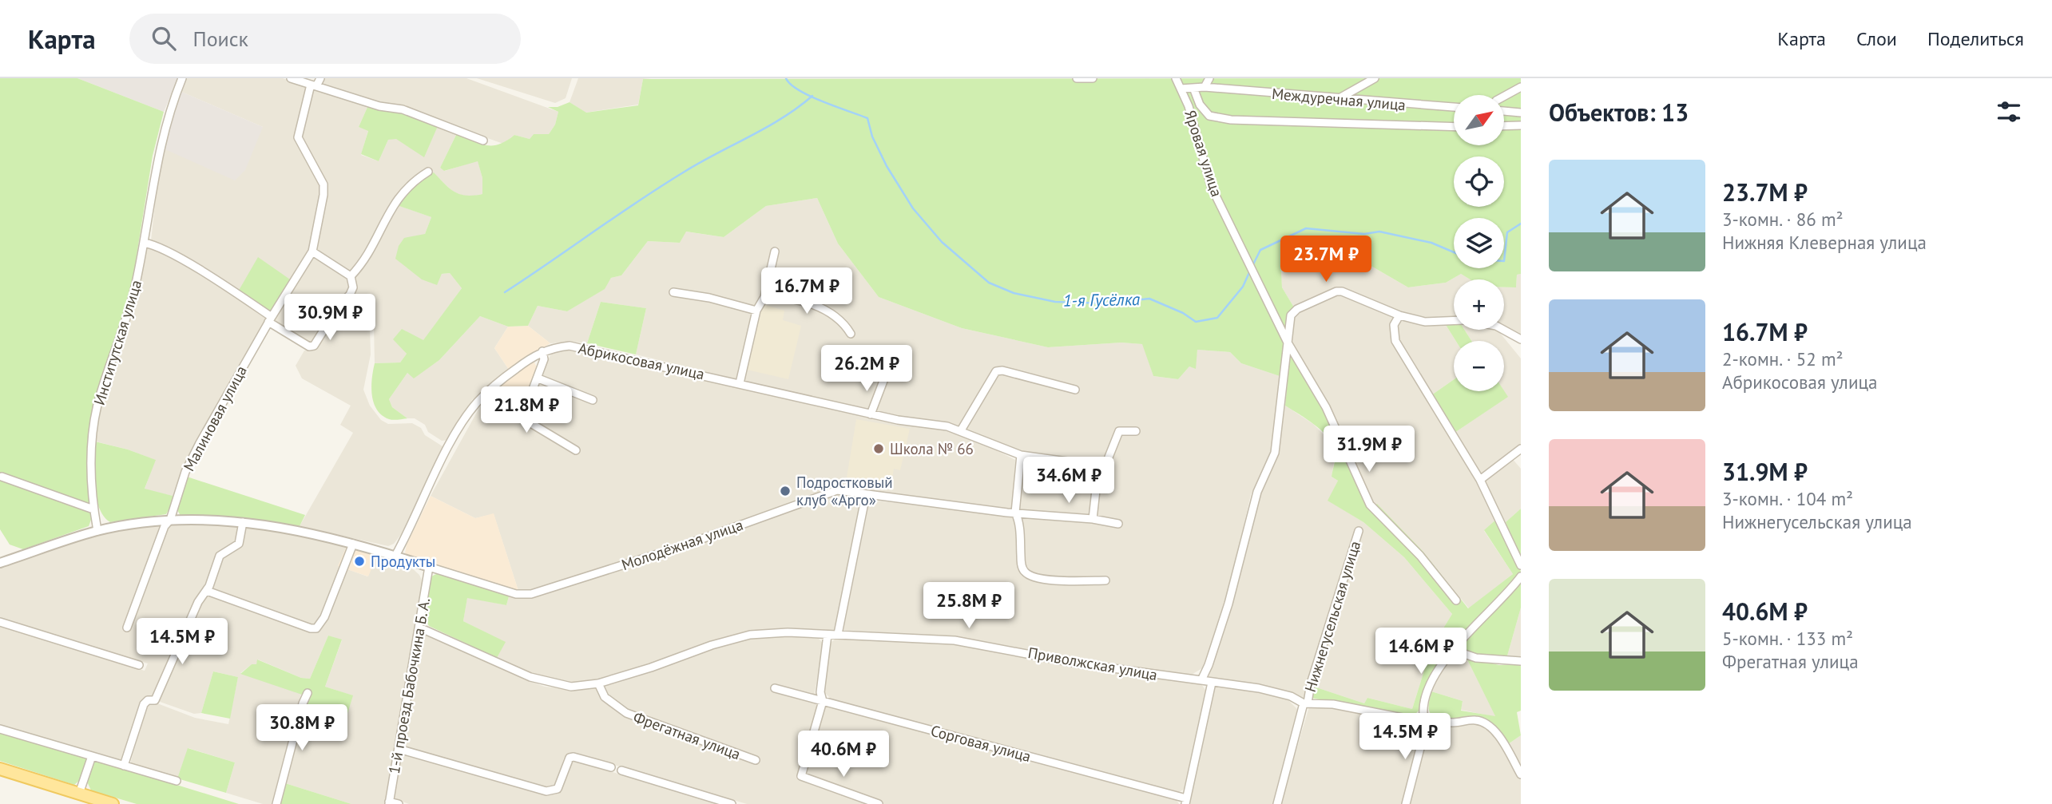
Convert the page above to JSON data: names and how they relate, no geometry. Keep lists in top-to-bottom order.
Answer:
{
  "streets": {
    "street": [
      "Междуречная улица",
      "Яровая улица",
      "Институтская улица",
      "Абрикосовая улица",
      "Малиновая улица",
      "Молодёжная улица",
      "Нижнегусельская улица",
      "Приволжская улица",
      "1-й проезд Бабочкина Б. А.",
      "Фрегатная улица",
      "Сорговая улица"
    ]
  },
  "crossings": [
    ["Междуречная улица", "Яровая улица"],
    ["Институтская улица", "Молодёжная улица"],
    ["Абрикосовая улица", "Молодёжная улица"],
    ["Малиновая улица", "Молодёжная улица"],
    ["Молодёжная улица", "1-й проезд Бабочкина Б. А."],
    ["Нижнегусельская улица", "Приволжская улица"],
    ["Приволжская улица", "1-й проезд Бабочкина Б. А."],
    ["Приволжская улица", "Фрегатная улица"]
  ],
  "water": ["1-я Гусёлка"],
  "places": ["Школа № 66", "Подростковый клуб «Арго»", "Продукты"],
  "north": "top right",
  "page": {
    "header": "Карта",
    "search": "Поиск",
    "nav": ["Карта", "Слои", "Поделиться"],
    "heading": "Объектов: 13",
    "map_buttons": ["+", "−"],
    "list": [
      {
        "name": "23.7M ₽",
        "note": "3-комн. · 86 m² · Нижняя Клеверная улица"
      },
      {
        "name": "16.7M ₽",
        "note": "2-комн. · 52 m² · Абрикосовая улица"
      },
      {
        "name": "31.9M ₽",
        "note": "3-комн. · 104 m² · Нижнегусельская улица"
      },
      {
        "name": "40.6M ₽",
        "note": "5-комн. · 133 m² · Фрегатная улица"
      }
    ],
    "price": [
      "23.7M ₽",
      "16.7M ₽",
      "30.9M ₽",
      "26.2M ₽",
      "21.8M ₽",
      "31.9M ₽",
      "34.6M ₽",
      "25.8M ₽",
      "14.5M ₽",
      "14.6M ₽",
      "30.8M ₽",
      "14.5M ₽",
      "40.6M ₽"
    ]
  }
}
